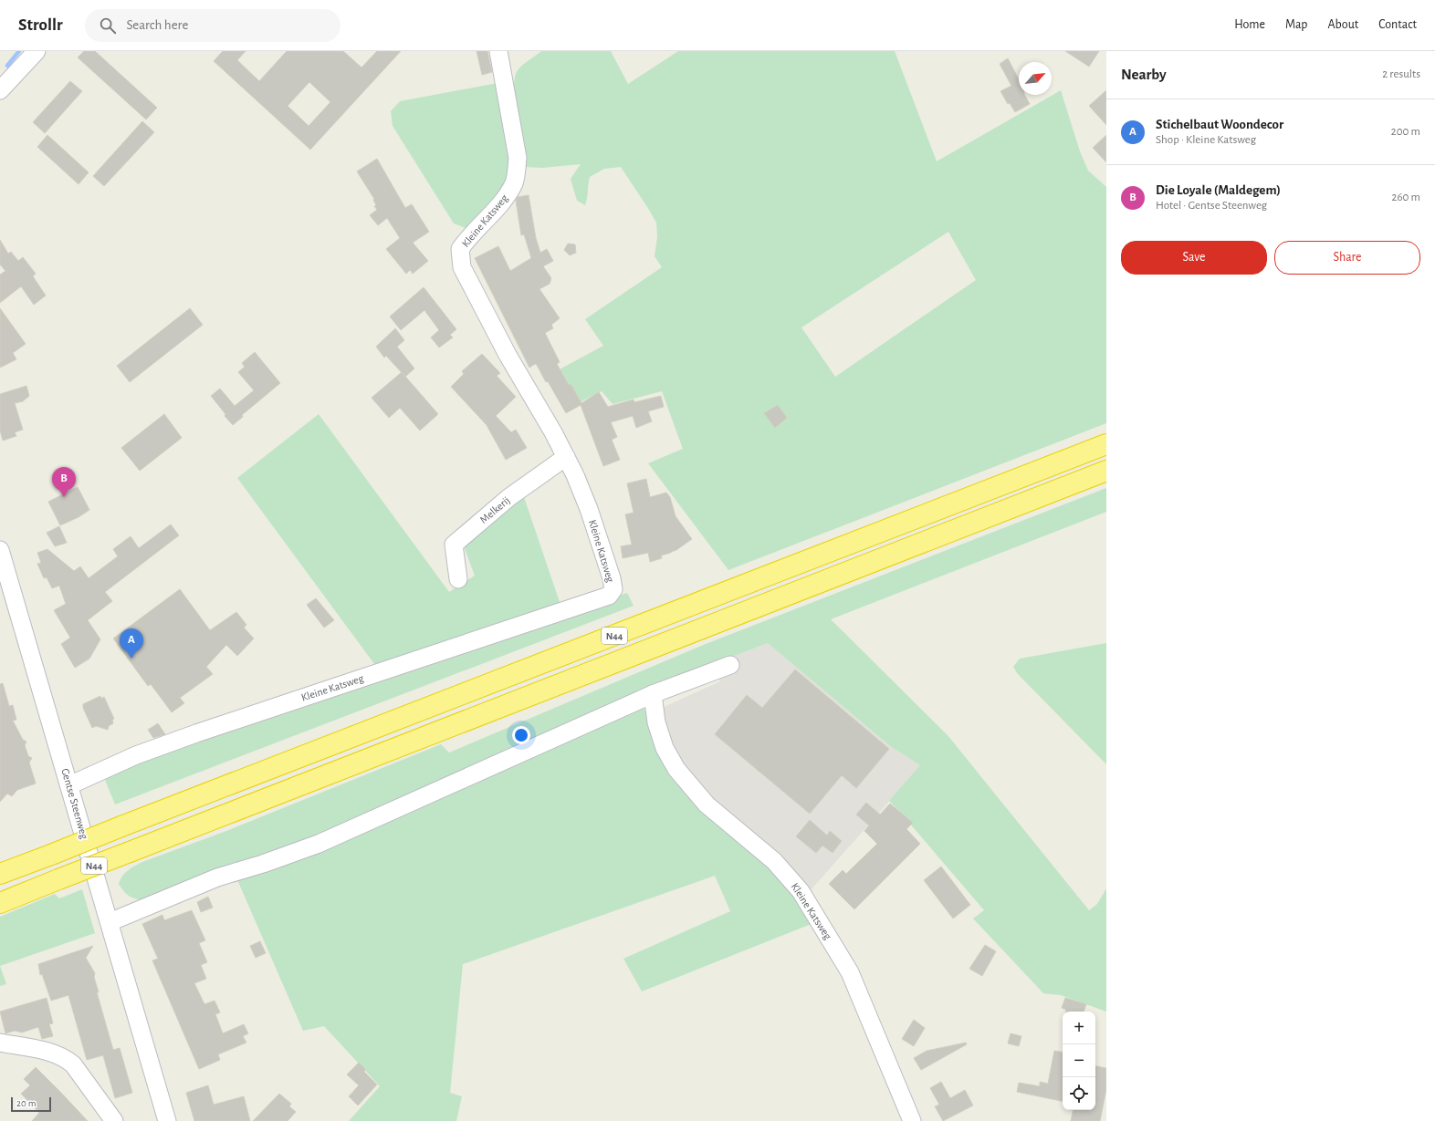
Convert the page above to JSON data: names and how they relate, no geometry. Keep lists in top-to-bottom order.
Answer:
{
  "streets": {
    "highway": ["N44"],
    "street": ["Kleine Katsweg", "Melkerij", "Gentse Steenweg"]
  },
  "crossings": [
    ["Kleine Katsweg", "Melkerij"],
    ["Kleine Katsweg", "Gentse Steenweg"]
  ],
  "scale_bar": "20 m",
  "north": "top right",
  "page": {
    "header": "Strollr",
    "search": "Search here",
    "nav": [
      "Home",
      "Map",
      "About",
      "Contact"
    ],
    "heading": ["Nearby", "2 results"],
    "list": [
      {
        "mark": "A",
        "name": "Stichelbaut Woondecor",
        "note": "Shop · Kleine Katsweg",
        "value": "200 m"
      },
      {
        "mark": "B",
        "name": "Die Loyale (Maldegem)",
        "note": "Hotel · Gentse Steenweg",
        "value": "260 m"
      }
    ],
    "buttons": ["Save", "Share"],
    "pins": ["B", "A"],
    "map_buttons": ["+", "−"],
    "scale": "20 m"
  }
}
